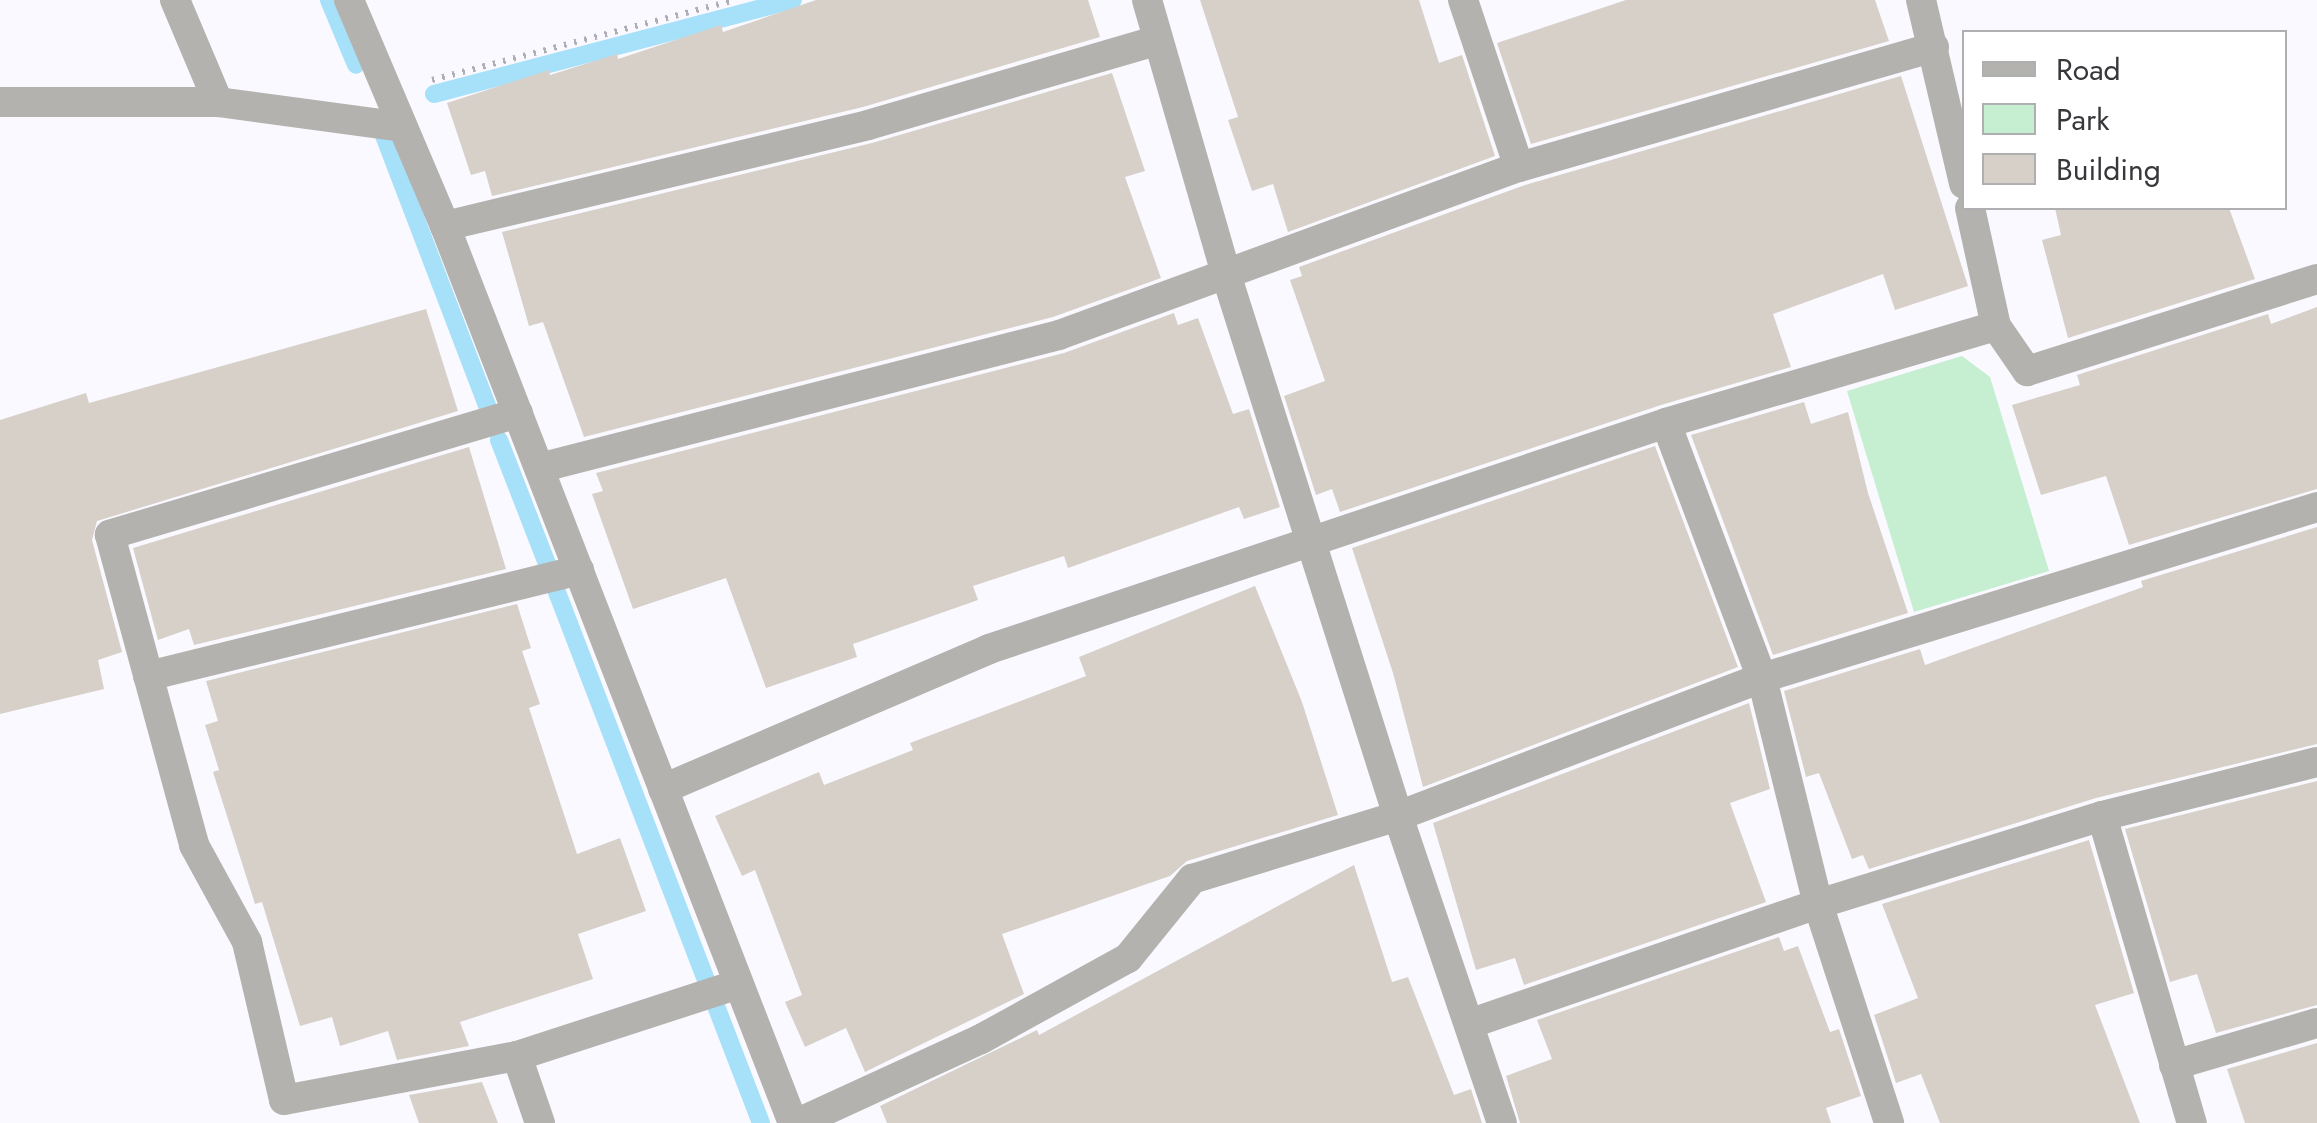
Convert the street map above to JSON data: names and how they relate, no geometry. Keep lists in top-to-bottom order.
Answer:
{
  "legend": ["Road", "Park", "Building"]
}
